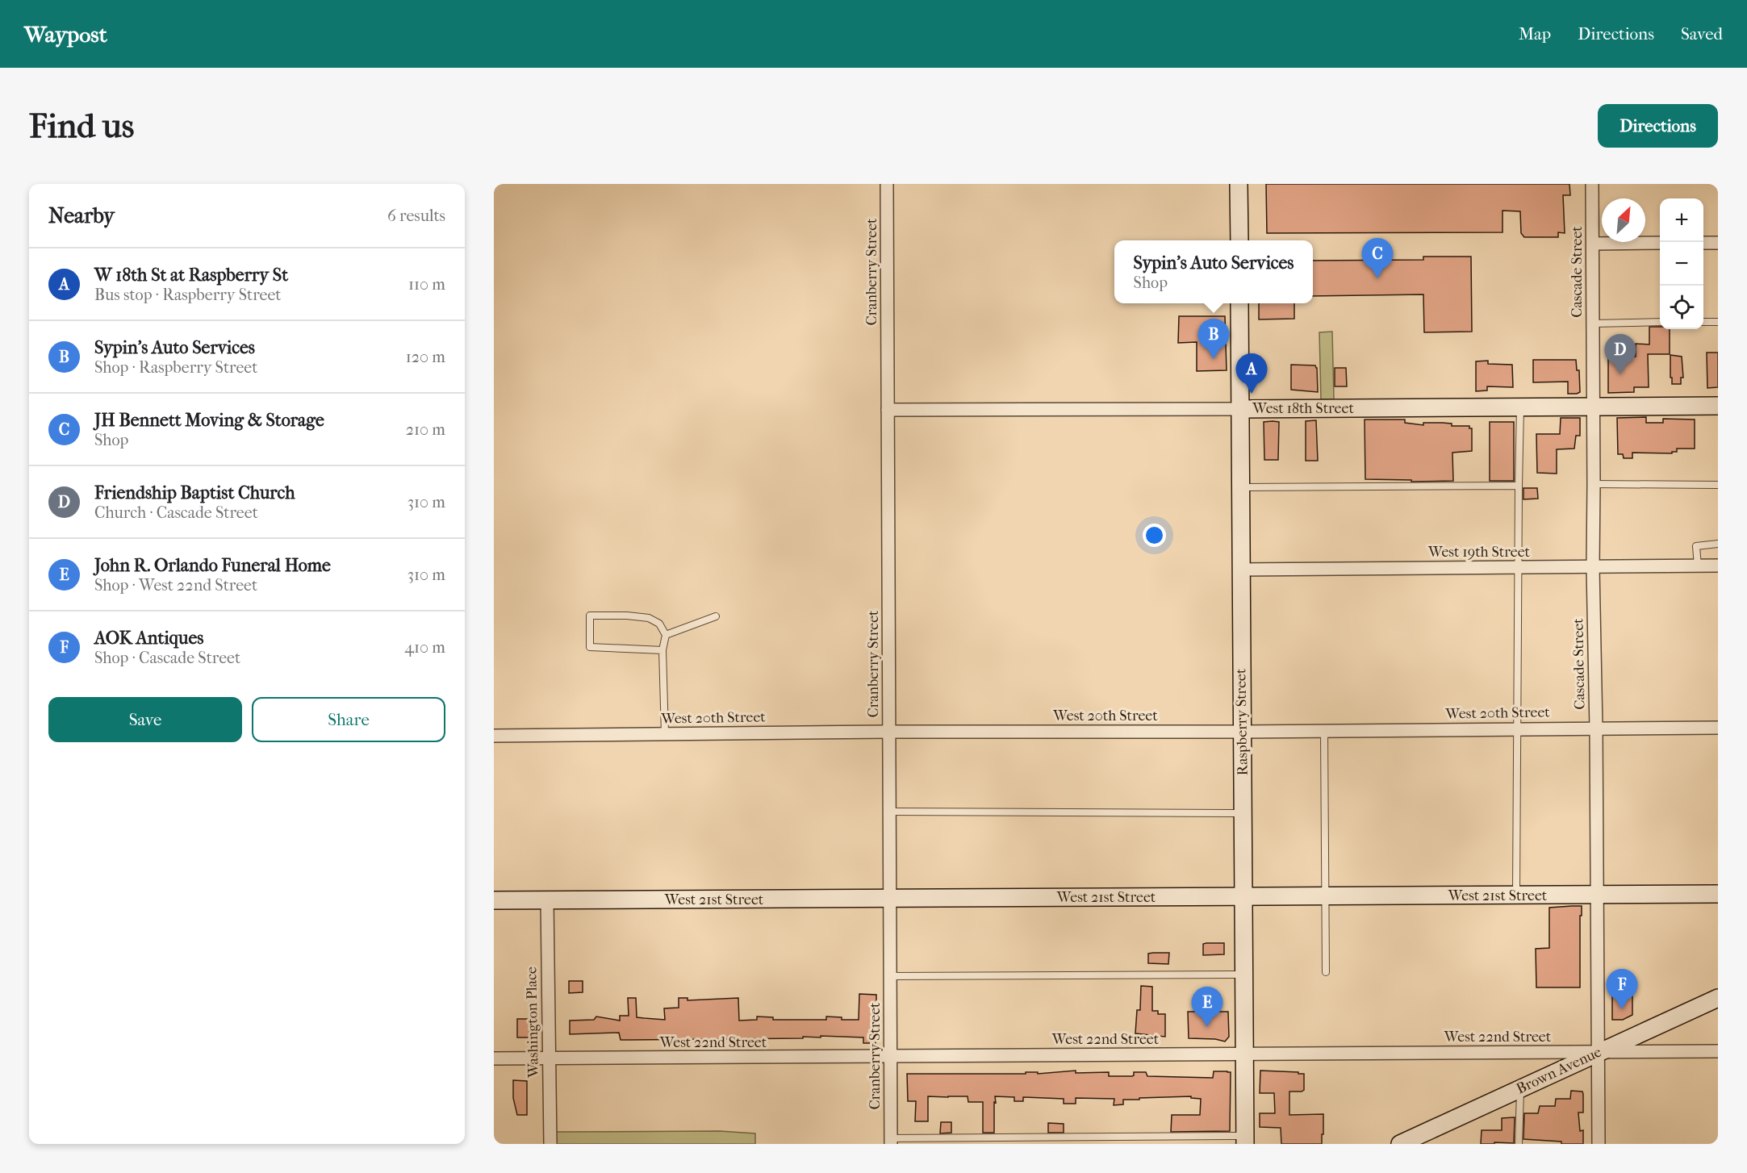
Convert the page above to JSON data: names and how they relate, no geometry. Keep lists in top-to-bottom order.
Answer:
{
  "streets": {
    "street": [
      "Cranberry Street",
      "Cascade Street",
      "West 18th Street",
      "West 19th Street",
      "West 20th Street",
      "Raspberry Street",
      "West 21st Street",
      "Washington Place",
      "West 22nd Street",
      "Brown Avenue"
    ]
  },
  "crossings": [
    ["Cranberry Street", "West 18th Street"],
    ["Cranberry Street", "West 20th Street"],
    ["Cranberry Street", "West 21st Street"],
    ["Cranberry Street", "West 22nd Street"],
    ["Cascade Street", "West 18th Street"],
    ["Cascade Street", "West 19th Street"],
    ["Cascade Street", "West 20th Street"],
    ["Cascade Street", "West 21st Street"],
    ["Cascade Street", "West 22nd Street"],
    ["Cascade Street", "Brown Avenue"],
    ["West 18th Street", "Raspberry Street"],
    ["West 19th Street", "Raspberry Street"],
    ["West 20th Street", "Raspberry Street"],
    ["Raspberry Street", "West 21st Street"],
    ["Raspberry Street", "West 22nd Street"],
    ["West 21st Street", "Washington Place"],
    ["Washington Place", "West 22nd Street"],
    ["West 22nd Street", "Brown Avenue"]
  ],
  "north": "top right",
  "page": {
    "header": "Waypost",
    "nav": ["Map", "Directions", "Saved"],
    "buttons": [
      "Directions",
      ["Save", "Share"]
    ],
    "title": "Find us",
    "heading": ["Nearby", "6 results"],
    "map_buttons": ["+", "−"],
    "pins": [
      "C",
      "B",
      "D",
      "A",
      "F",
      "E"
    ],
    "popup": ["Sypin's Auto Services", "Shop"],
    "list": [
      {
        "mark": "A",
        "name": "W 18th St at Raspberry St",
        "note": "Bus stop · Raspberry Street",
        "value": "110 m"
      },
      {
        "mark": "B",
        "name": "Sypin's Auto Services",
        "note": "Shop · Raspberry Street",
        "value": "120 m"
      },
      {
        "mark": "C",
        "name": "JH Bennett Moving & Storage",
        "note": "Shop",
        "value": "210 m"
      },
      {
        "mark": "D",
        "name": "Friendship Baptist Church",
        "note": "Church · Cascade Street",
        "value": "310 m"
      },
      {
        "mark": "E",
        "name": "John R. Orlando Funeral Home",
        "note": "Shop · West 22nd Street",
        "value": "310 m"
      },
      {
        "mark": "F",
        "name": "AOK Antiques",
        "note": "Shop · Cascade Street",
        "value": "410 m"
      }
    ]
  }
}
